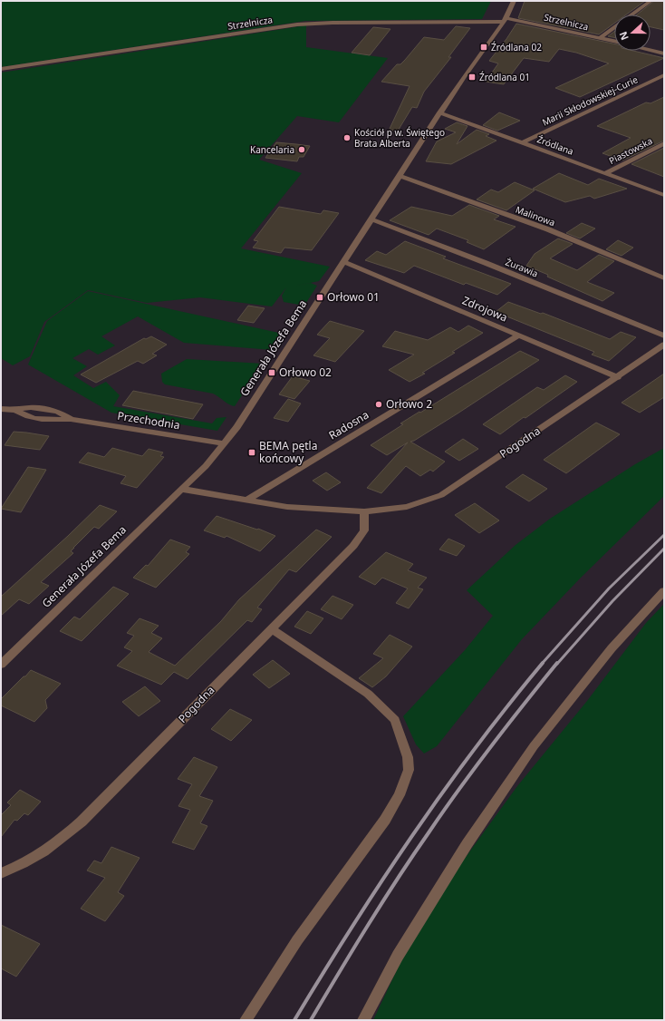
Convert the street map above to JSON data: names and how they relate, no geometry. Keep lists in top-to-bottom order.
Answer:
{
  "streets": {
    "street": [
      "Strzelnicza",
      "Marii Skłodowskiej-Curie",
      "Źródlana",
      "Piastowska",
      "Malinowa",
      "Żurawia",
      "Zdrojowa",
      "Generała Józefa Bema",
      "Przechodnia",
      "Radosna",
      "Pogodna"
    ]
  },
  "crossings": [
    ["Strzelnicza", "Generała Józefa Bema"],
    ["Marii Skłodowskiej-Curie", "Źródlana"],
    ["Źródlana", "Piastowska"],
    ["Źródlana", "Generała Józefa Bema"],
    ["Malinowa", "Generała Józefa Bema"],
    ["Żurawia", "Generała Józefa Bema"],
    ["Zdrojowa", "Generała Józefa Bema"],
    ["Zdrojowa", "Radosna"],
    ["Zdrojowa", "Pogodna"],
    ["Generała Józefa Bema", "Przechodnia"],
    ["Generała Józefa Bema", "Pogodna"],
    ["Radosna", "Pogodna"]
  ],
  "places": {
    "transit": [
      "Źródlana 02",
      "Źródlana 01",
      "Orłowo 01",
      "Orłowo 02",
      "BEMA pętla końcowy"
    ],
    "other": ["Kościół p w. Świętego Brata Alberta", "Kancelaria", "Orłowo 2"]
  },
  "north": "left"
}
